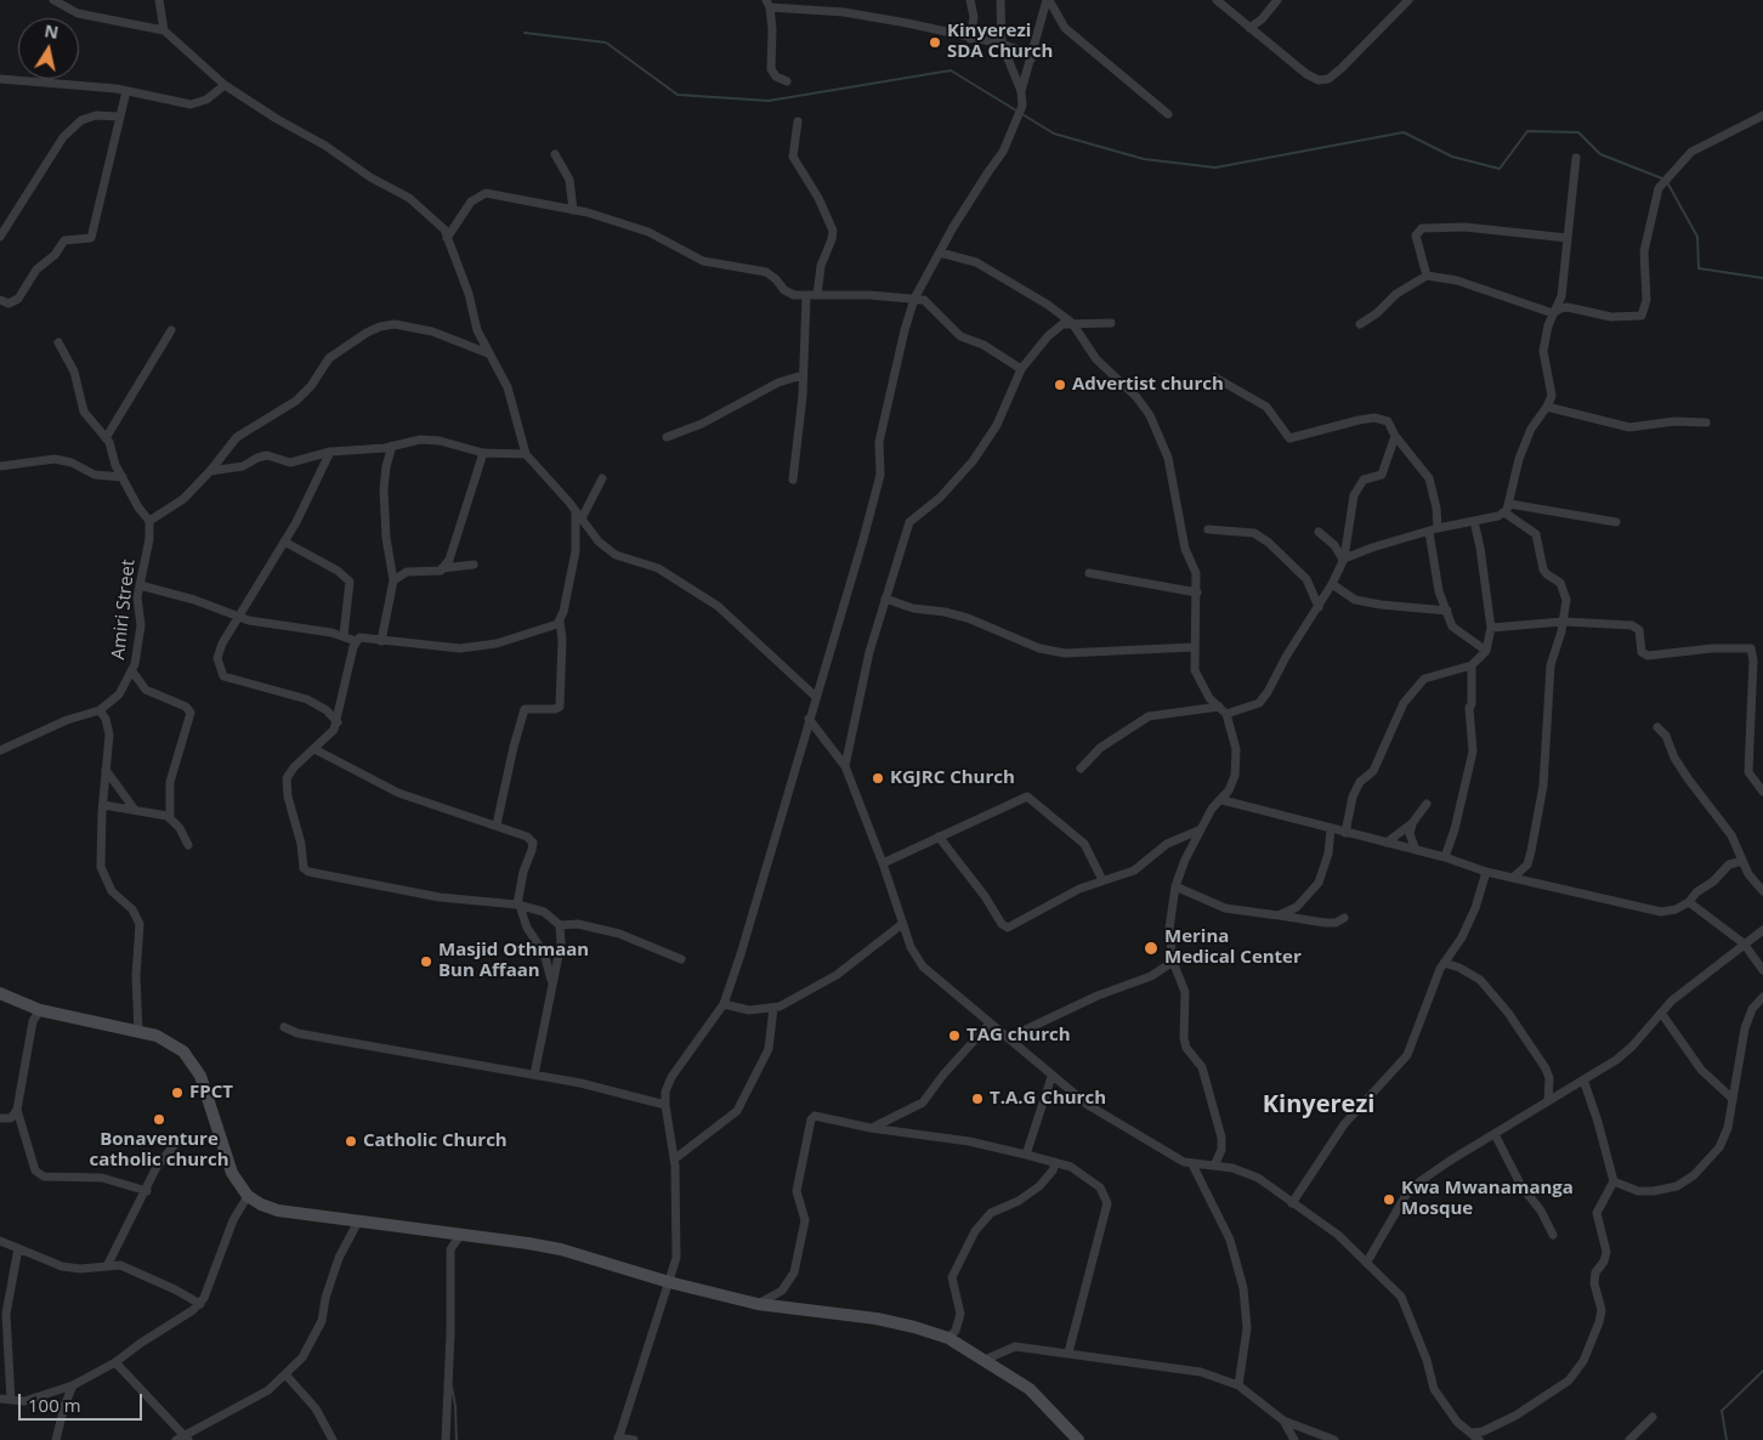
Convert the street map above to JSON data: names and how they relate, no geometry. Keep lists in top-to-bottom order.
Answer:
{
  "streets": {
    "street": ["Amiri Street"]
  },
  "districts": ["Kinyerezi"],
  "places": [
    "Kinyerezi SDA Church",
    "Advertist church",
    "KGJRC Church",
    "Merina Medical Center",
    "Masjid Othmaan Bun Affaan",
    "TAG church",
    "FPCT",
    "T.A.G Church",
    "Bonaventure catholic church",
    "Catholic Church",
    "Kwa Mwanamanga Mosque"
  ],
  "scale_bar": "100 m",
  "north": "top"
}
